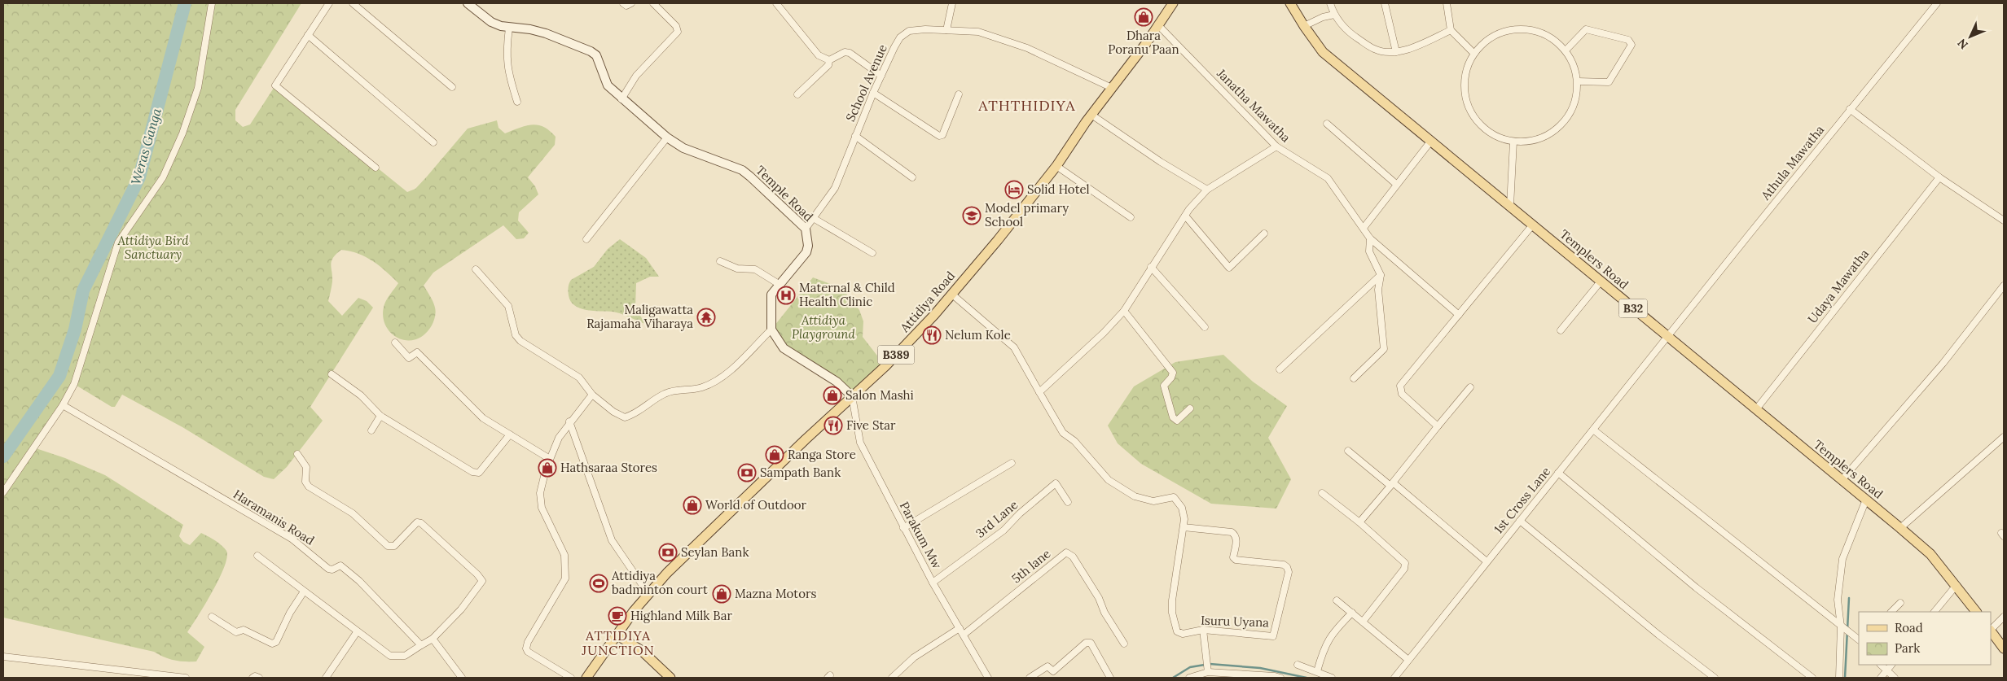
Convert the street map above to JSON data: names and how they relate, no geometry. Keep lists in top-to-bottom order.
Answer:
{
  "streets": {
    "main road": [
      "Templers Road",
      "Attidiya Road",
      "B32",
      "B389"
    ],
    "street": [
      "School Avenue",
      "Janatha Mawatha",
      "Athula Mawatha",
      "Temple Road",
      "Udaya Mawatha",
      "1st Cross Lane",
      "Haramanis Road",
      "3rd Lane",
      "Parakum Mw",
      "5th lane",
      "Isuru Uyana"
    ]
  },
  "crossings": [
    ["School Avenue", "Temple Road"],
    ["School Avenue", "Attidiya Road"],
    ["Janatha Mawatha", "Attidiya Road"],
    ["Athula Mawatha", "Templers Road"],
    ["Athula Mawatha", "1st Cross Lane"],
    ["Templers Road", "Udaya Mawatha"],
    ["Templers Road", "1st Cross Lane"],
    ["Attidiya Road", "Parakum Mw"],
    ["3rd Lane", "Parakum Mw"],
    ["Parakum Mw", "5th lane"]
  ],
  "districts": ["ATHTHIDIYA", "ATTIDIYA JUNCTION"],
  "water": ["Weras Ganga"],
  "parks": ["Attidiya Bird Sanctuary", "Attidiya Playground"],
  "places": {
    "shop": [
      "Dhara Poranu Paan",
      "Salon Mashi",
      "Ranga Store",
      "Hathsaraa Stores",
      "World of Outdoor",
      "Mazna Motors"
    ],
    "hotel": ["Solid Hotel"],
    "school or university": ["Model primary School"],
    "hospital": ["Maternal & Child Health Clinic"],
    "temple": ["Maligawatta Rajamaha Viharaya"],
    "restaurant": ["Nelum Kole", "Five Star"],
    "bank": ["Sampath Bank", "Seylan Bank"],
    "sports": ["Attidiya badminton court"],
    "cafe": ["Highland Milk Bar"]
  },
  "legend": ["Road", "Park"],
  "north": "bottom left"
}
